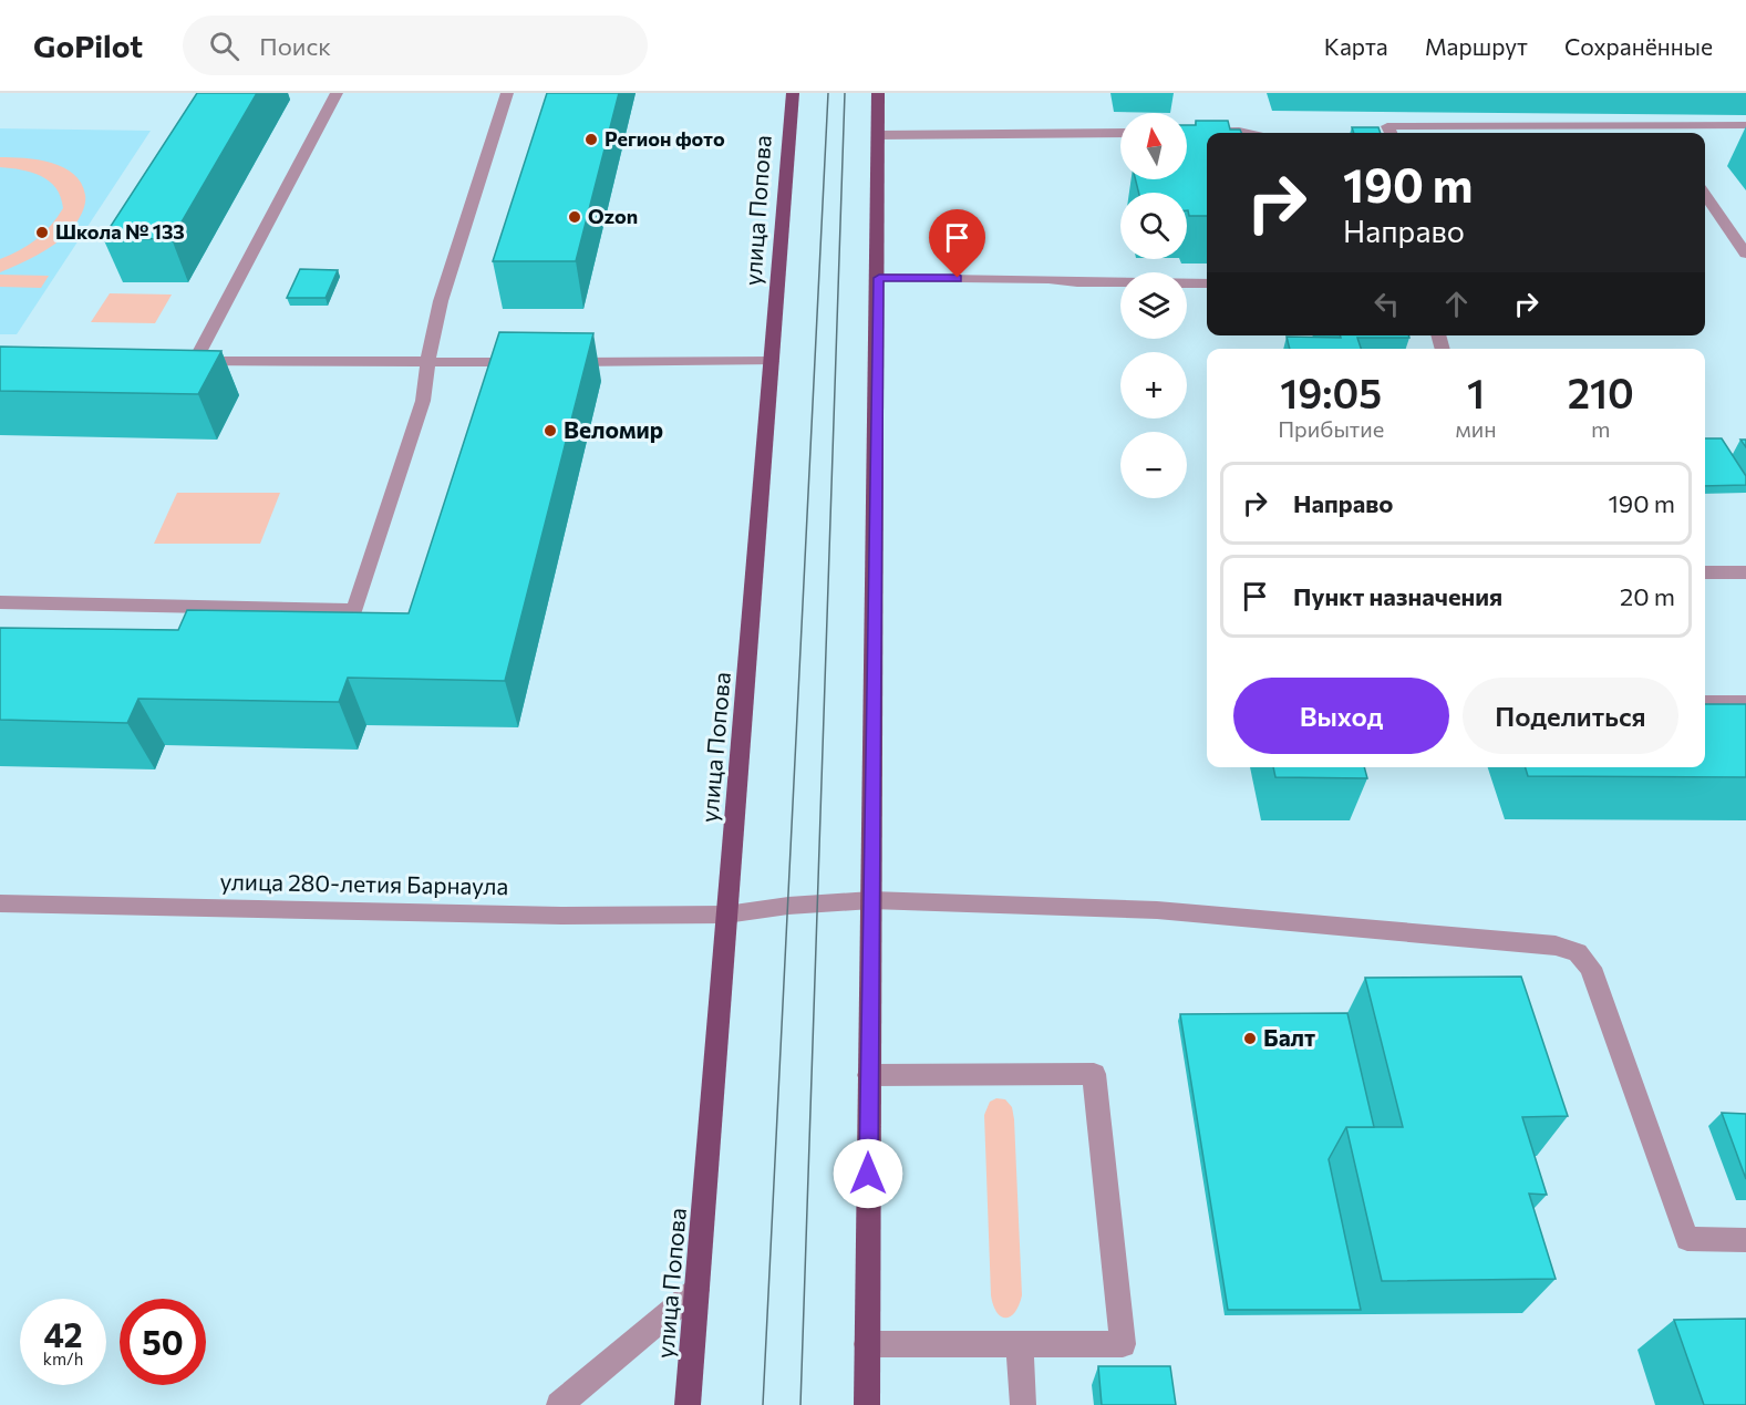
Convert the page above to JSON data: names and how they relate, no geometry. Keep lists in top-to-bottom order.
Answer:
{
  "streets": {
    "main road": ["улица Попова"],
    "street": ["улица 280-летия Барнаула"]
  },
  "crossings": [
    ["улица Попова", "улица 280-летия Барнаула"]
  ],
  "places": [
    "Регион фото",
    "Ozon",
    "Школа № 133",
    "Веломир",
    "Балт"
  ],
  "north": "top",
  "page": {
    "header": "GoPilot",
    "search": "Поиск",
    "nav": ["Карта", "Маршрут", "Сохранённые"],
    "map_buttons": ["+", "−"],
    "turn": ["190 m", "Направо"],
    "eta": [
      "19:05",
      "Прибытие",
      "1",
      "мин",
      "210",
      "m"
    ],
    "list": [
      {
        "name": "Направо",
        "value": "190 m"
      },
      {
        "name": "Пункт назначения",
        "value": "20 m"
      }
    ],
    "buttons": ["Выход", "Поделиться"],
    "speed": "42 km/h",
    "limit": "50"
  }
}
